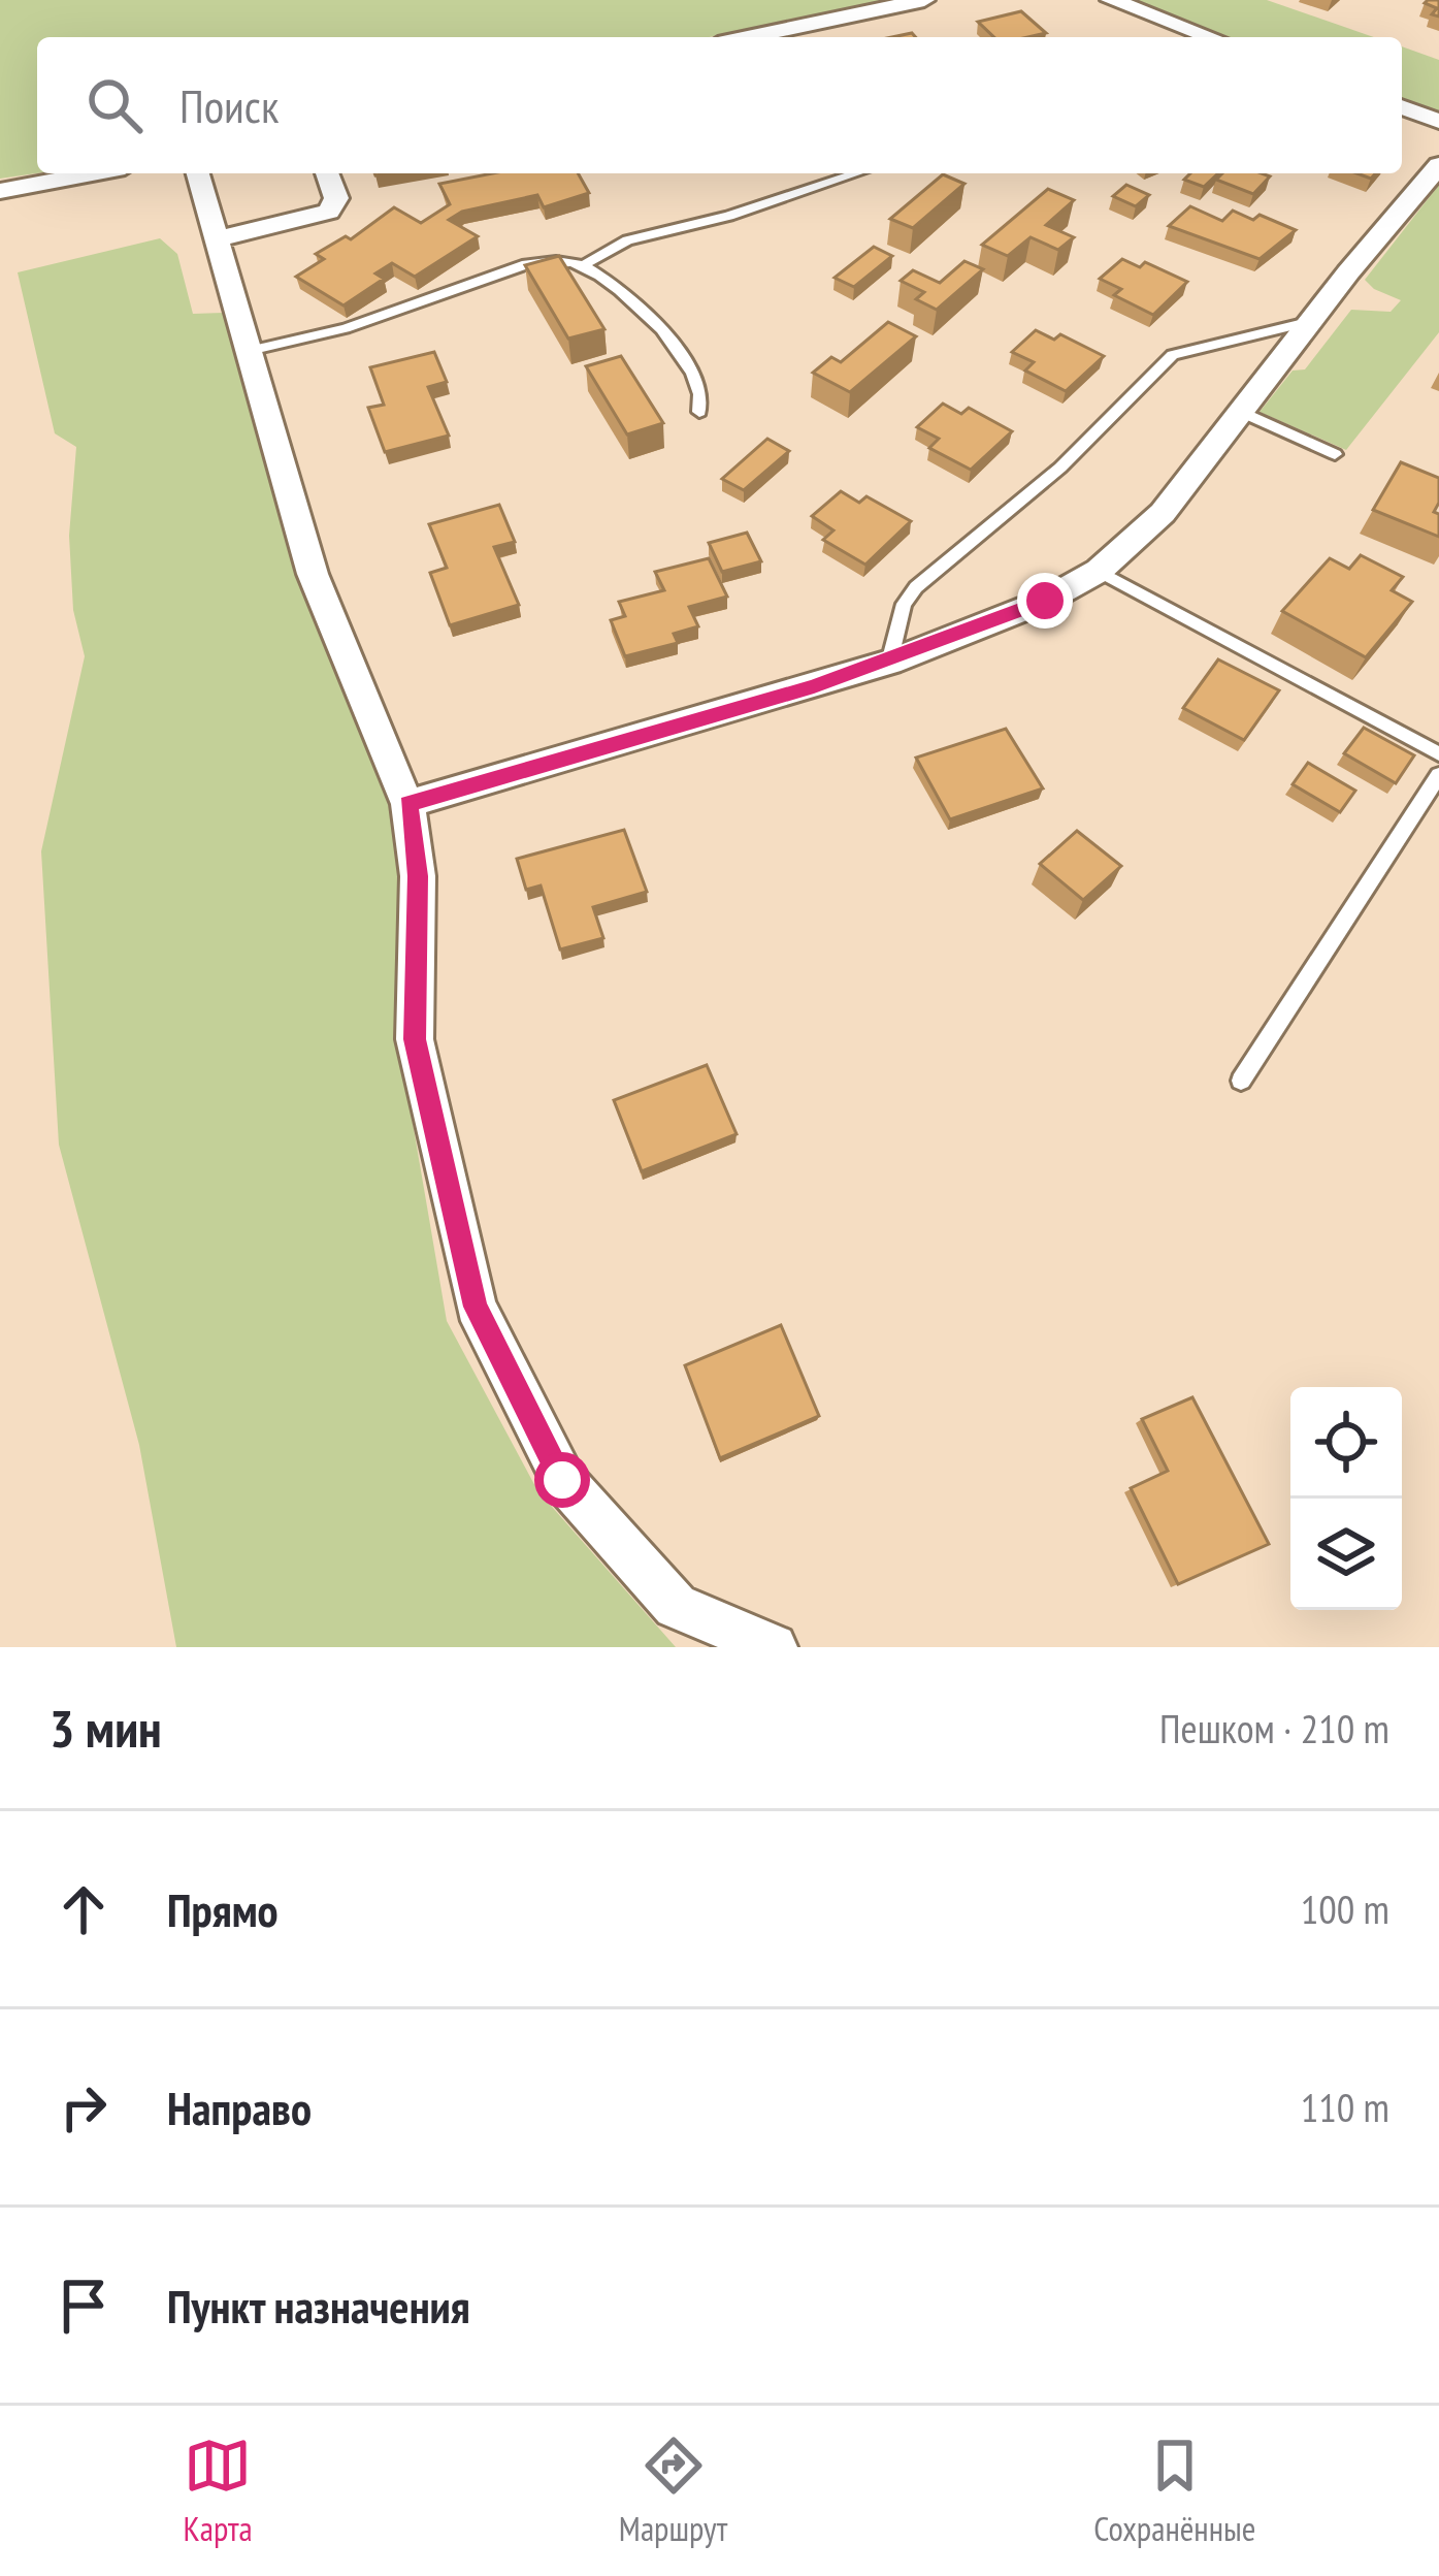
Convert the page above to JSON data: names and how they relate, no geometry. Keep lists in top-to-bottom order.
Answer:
{
  "page": {
    "search": "Поиск",
    "heading": ["3 мин", "Пешком · 210 m"],
    "list": [
      ["Прямо", "100 m"],
      ["Направо", "110 m"],
      "Пункт назначения"
    ],
    "nav": ["Карта", "Маршрут", "Сохранённые"]
  }
}
